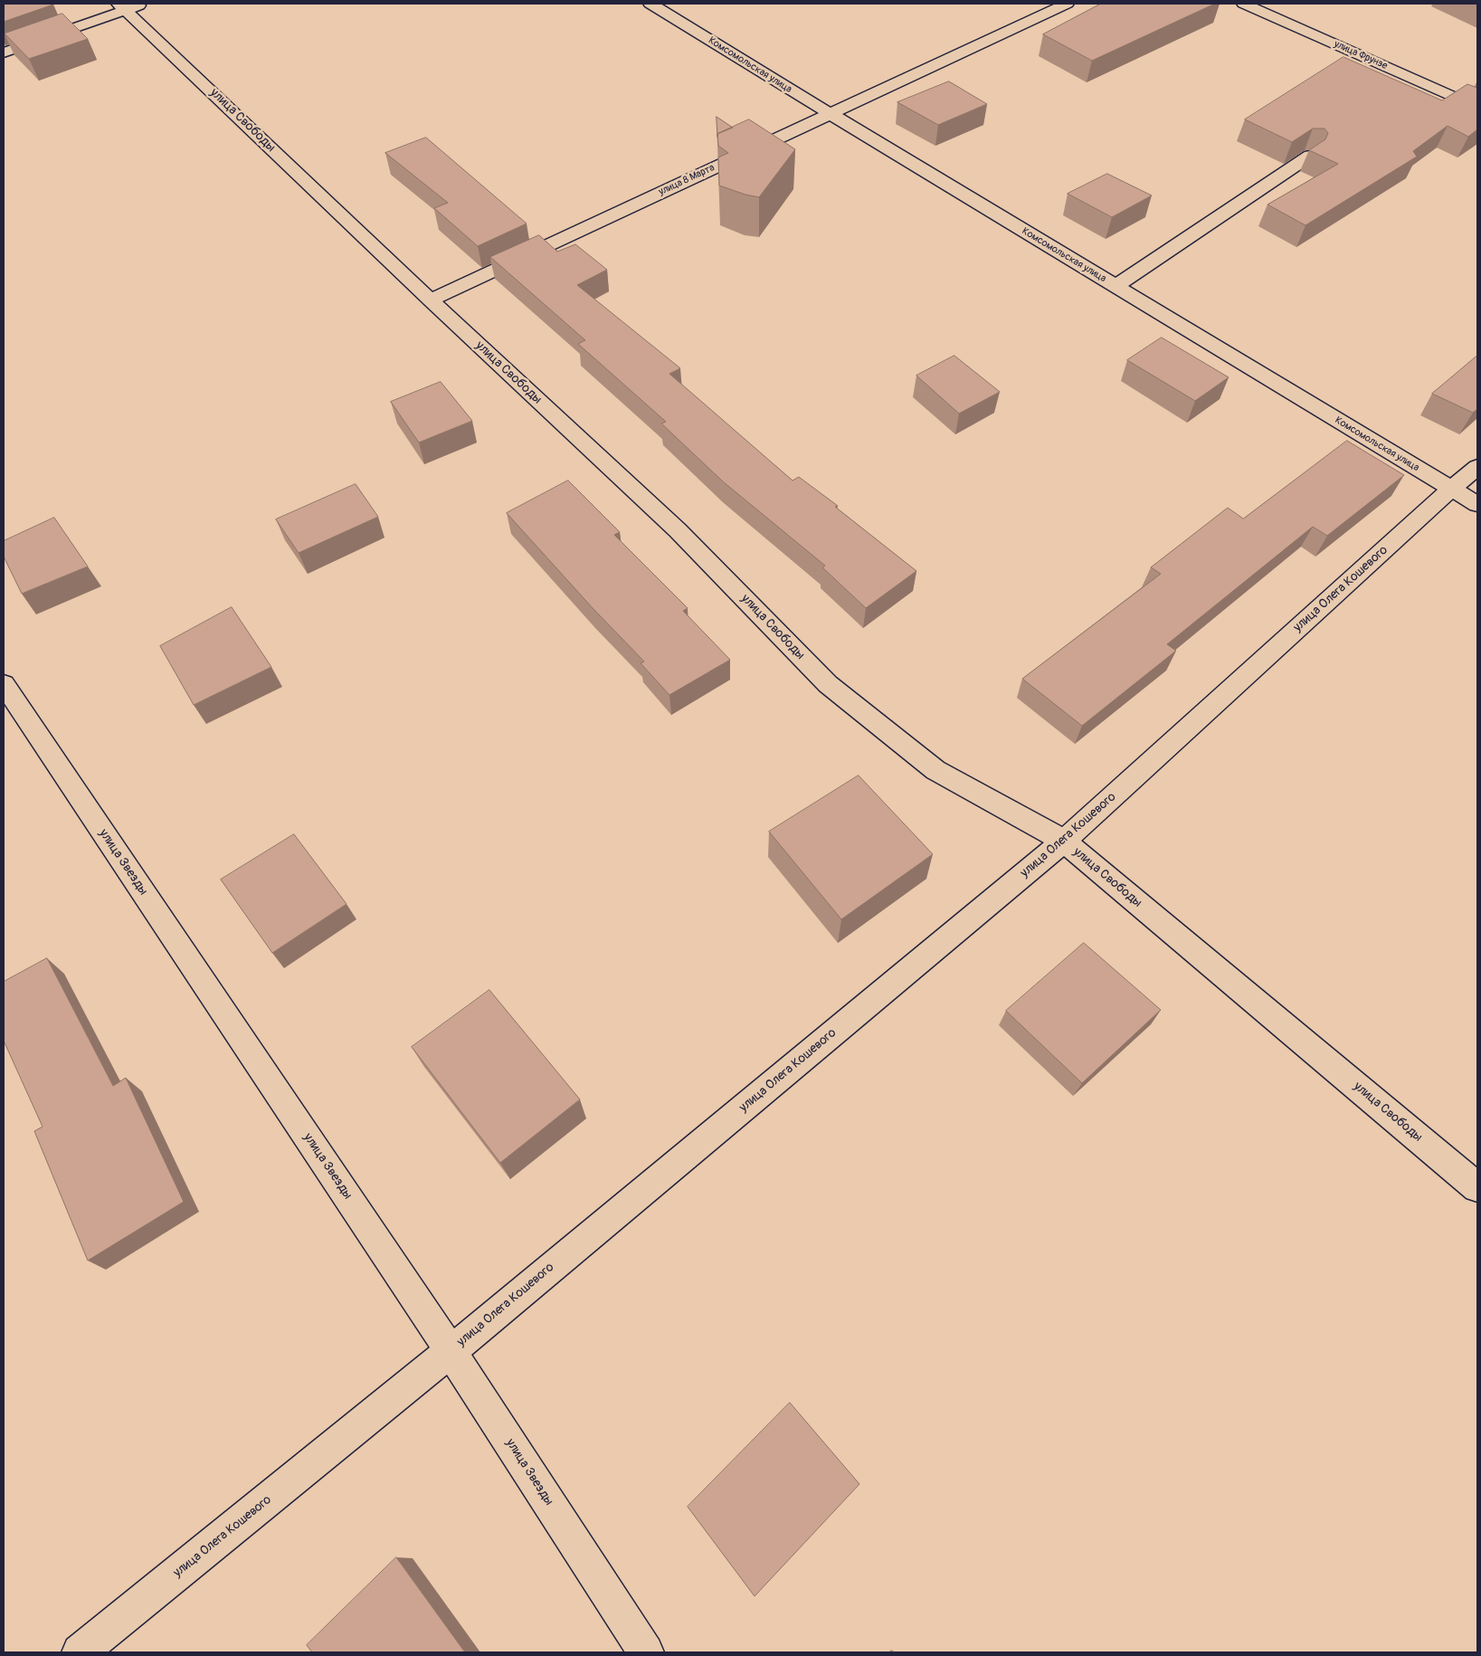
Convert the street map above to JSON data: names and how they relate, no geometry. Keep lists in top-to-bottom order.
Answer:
{
  "streets": {
    "street": [
      "улица Фрунзе",
      "Комсомольская улица",
      "улица Свободы",
      "улица 8 Марта",
      "улица Олега Кошевого",
      "улица Звезды"
    ]
  },
  "crossings": [
    ["Комсомольская улица", "улица 8 Марта"],
    ["Комсомольская улица", "улица Олега Кошевого"],
    ["улица Свободы", "улица 8 Марта"],
    ["улица Свободы", "улица Олега Кошевого"],
    ["улица Олега Кошевого", "улица Звезды"]
  ]
}
